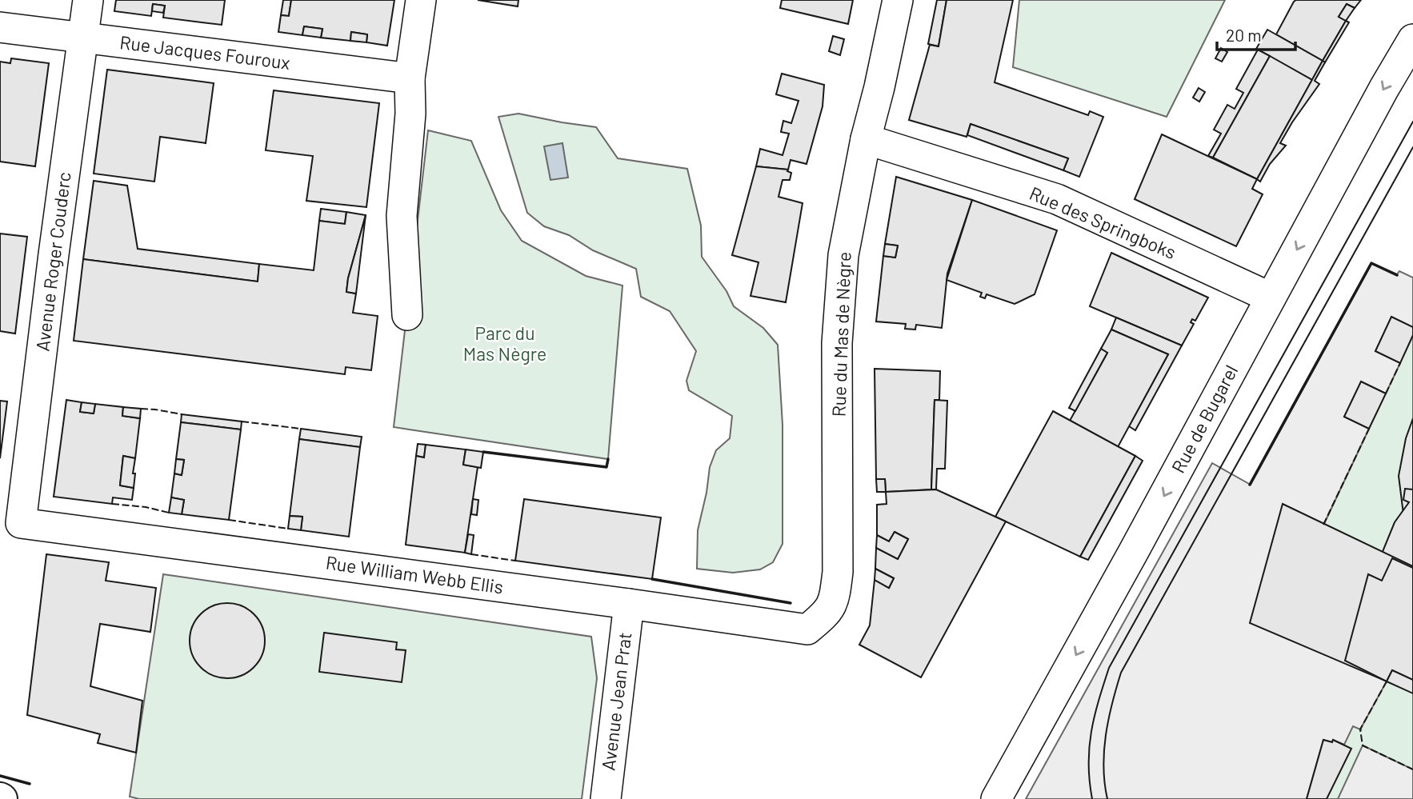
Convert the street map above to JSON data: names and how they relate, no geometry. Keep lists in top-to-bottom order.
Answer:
{
  "streets": {
    "street": [
      "Rue Jacques Fouroux",
      "Rue des Springboks",
      "Avenue Roger Couderc",
      "Rue du Mas de Nègre",
      "Rue de Bugarel",
      "Rue William Webb Ellis",
      "Avenue Jean Prat"
    ]
  },
  "crossings": [
    ["Rue Jacques Fouroux", "Avenue Roger Couderc"],
    ["Rue des Springboks", "Rue du Mas de Nègre"],
    ["Rue des Springboks", "Rue de Bugarel"],
    ["Avenue Roger Couderc", "Rue William Webb Ellis"],
    ["Rue du Mas de Nègre", "Rue William Webb Ellis"],
    ["Rue William Webb Ellis", "Avenue Jean Prat"]
  ],
  "one_way": ["Rue de Bugarel"],
  "parks": ["Parc du Mas Nègre"],
  "scale_bar": "20 m"
}
